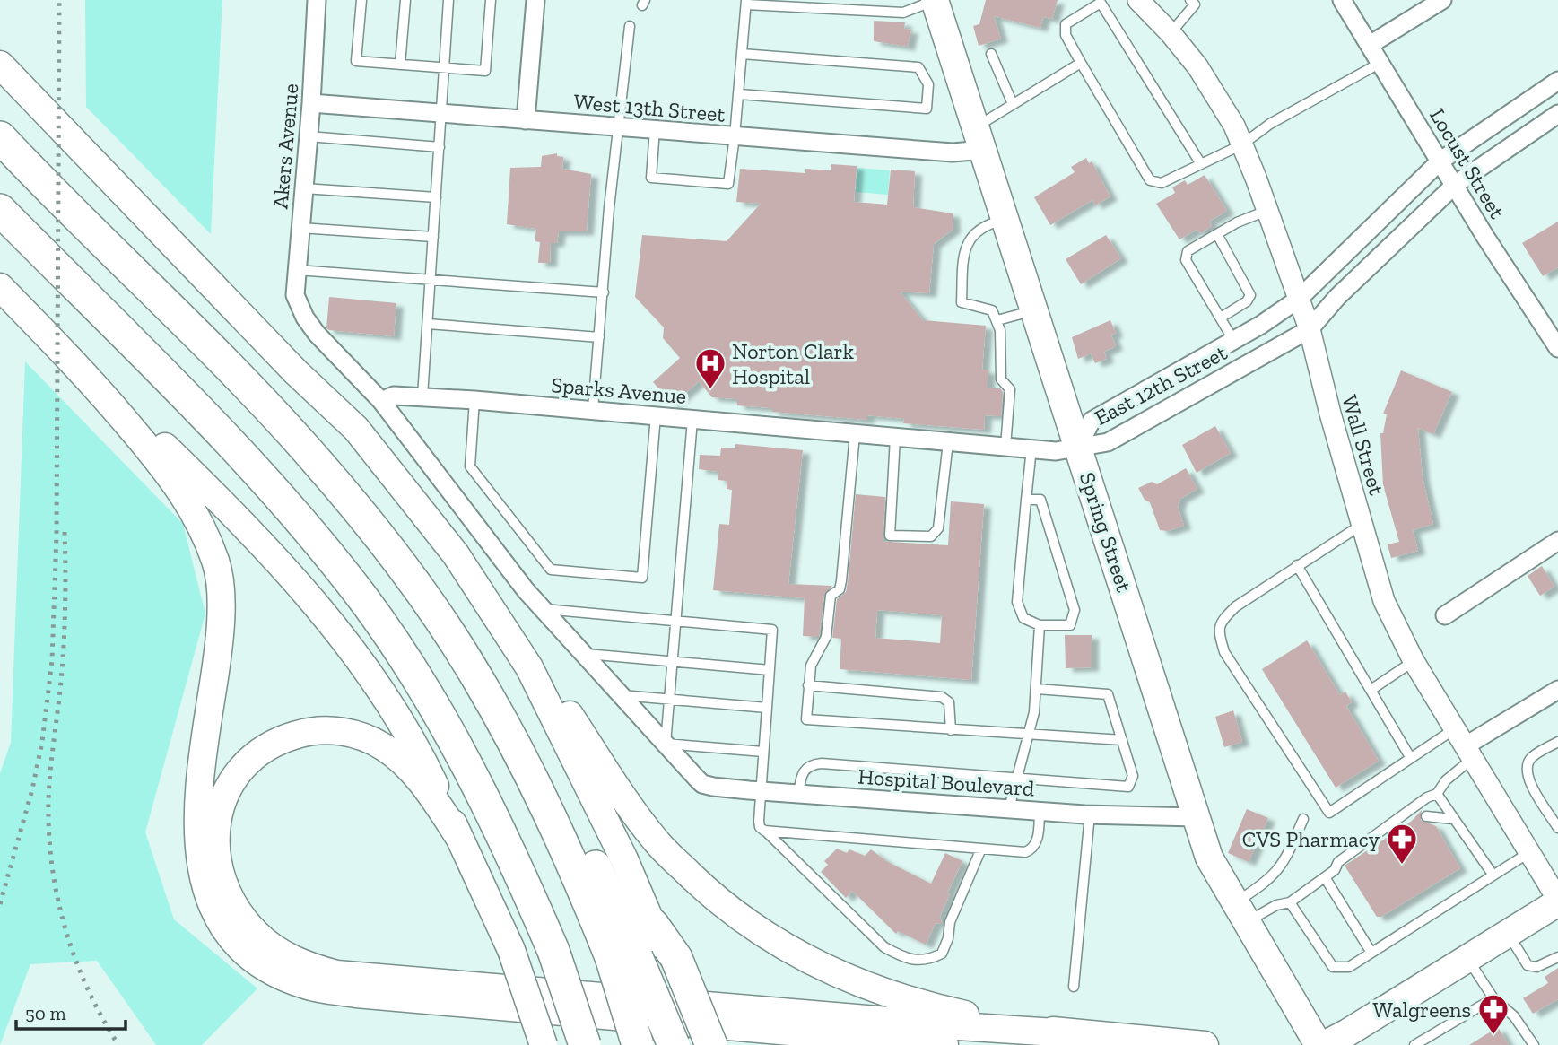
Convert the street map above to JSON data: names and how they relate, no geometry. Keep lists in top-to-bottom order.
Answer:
{
  "streets": {
    "main road": ["Spring Street"],
    "street": [
      "West 13th Street",
      "Akers Avenue",
      "Locust Street",
      "East 12th Street",
      "Sparks Avenue",
      "Wall Street",
      "Hospital Boulevard"
    ]
  },
  "crossings": [
    ["West 13th Street", "Akers Avenue"],
    ["West 13th Street", "Spring Street"],
    ["Akers Avenue", "Sparks Avenue"],
    ["Locust Street", "East 12th Street"],
    ["East 12th Street", "Sparks Avenue"],
    ["East 12th Street", "Wall Street"],
    ["East 12th Street", "Spring Street"],
    ["Sparks Avenue", "Spring Street"],
    ["Spring Street", "Hospital Boulevard"]
  ],
  "places": {
    "hospital": ["Norton Clark Hospital"],
    "pharmacy": ["CVS Pharmacy", "Walgreens"]
  },
  "scale_bar": "50 m"
}
